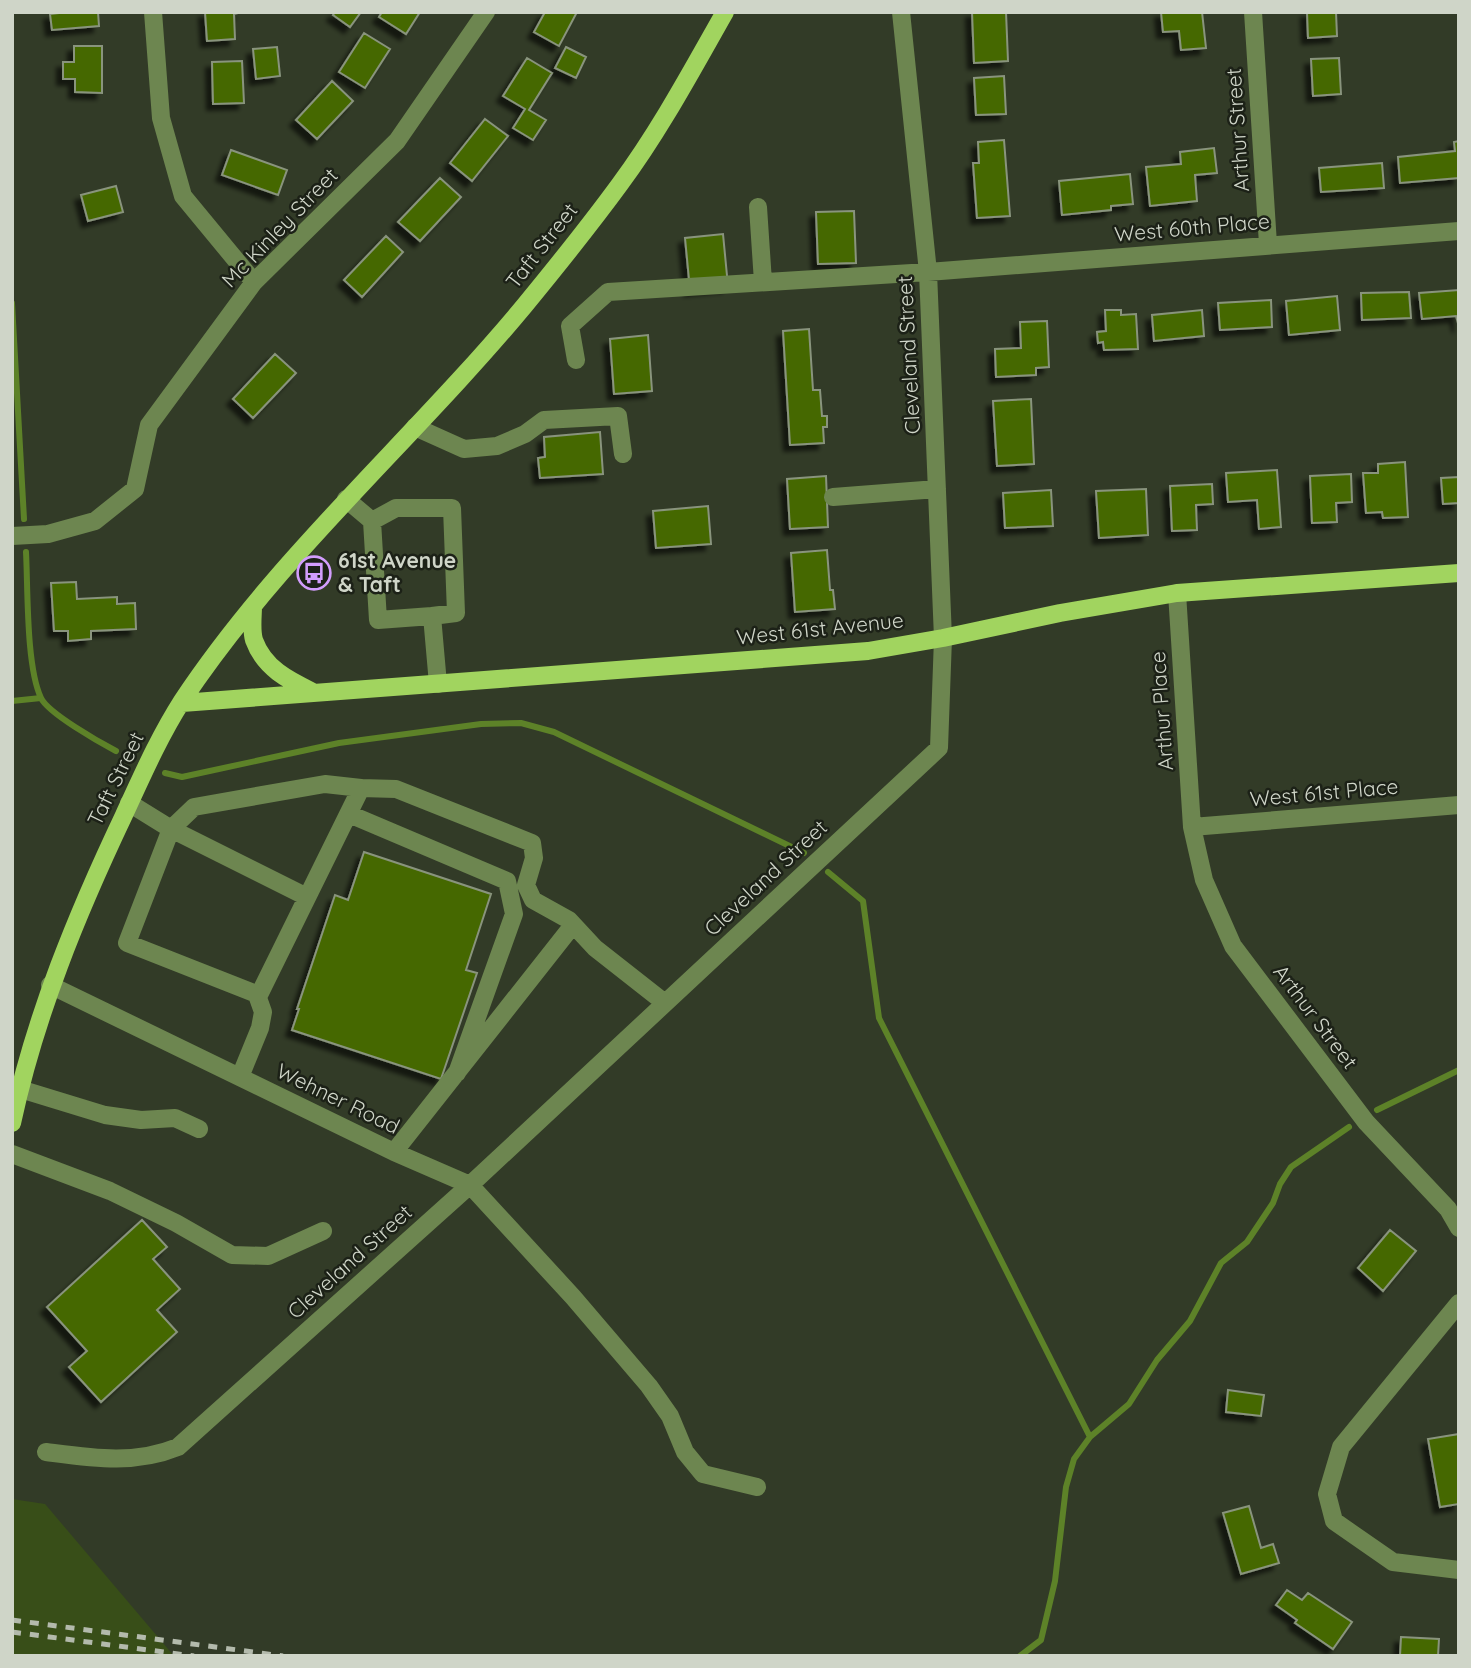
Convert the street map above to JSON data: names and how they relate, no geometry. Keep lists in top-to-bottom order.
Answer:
{
  "streets": {
    "main road": ["Taft Street", "West 61st Avenue"],
    "street": [
      "Arthur Street",
      "Mc Kinley Street",
      "West 60th Place",
      "Cleveland Street",
      "Arthur Place",
      "West 61st Place",
      "Wehner Road"
    ]
  },
  "crossings": [
    ["Arthur Street", "West 60th Place"],
    ["Arthur Street", "Arthur Place"],
    ["Arthur Street", "West 61st Place"],
    ["West 60th Place", "Cleveland Street"],
    ["Taft Street", "West 61st Avenue"],
    ["Taft Street", "Wehner Road"],
    ["Cleveland Street", "West 61st Avenue"],
    ["Cleveland Street", "Wehner Road"],
    ["West 61st Avenue", "Arthur Place"],
    ["Arthur Place", "West 61st Place"]
  ],
  "places": {
    "bus stop": ["61st Avenue & Taft"]
  }
}
